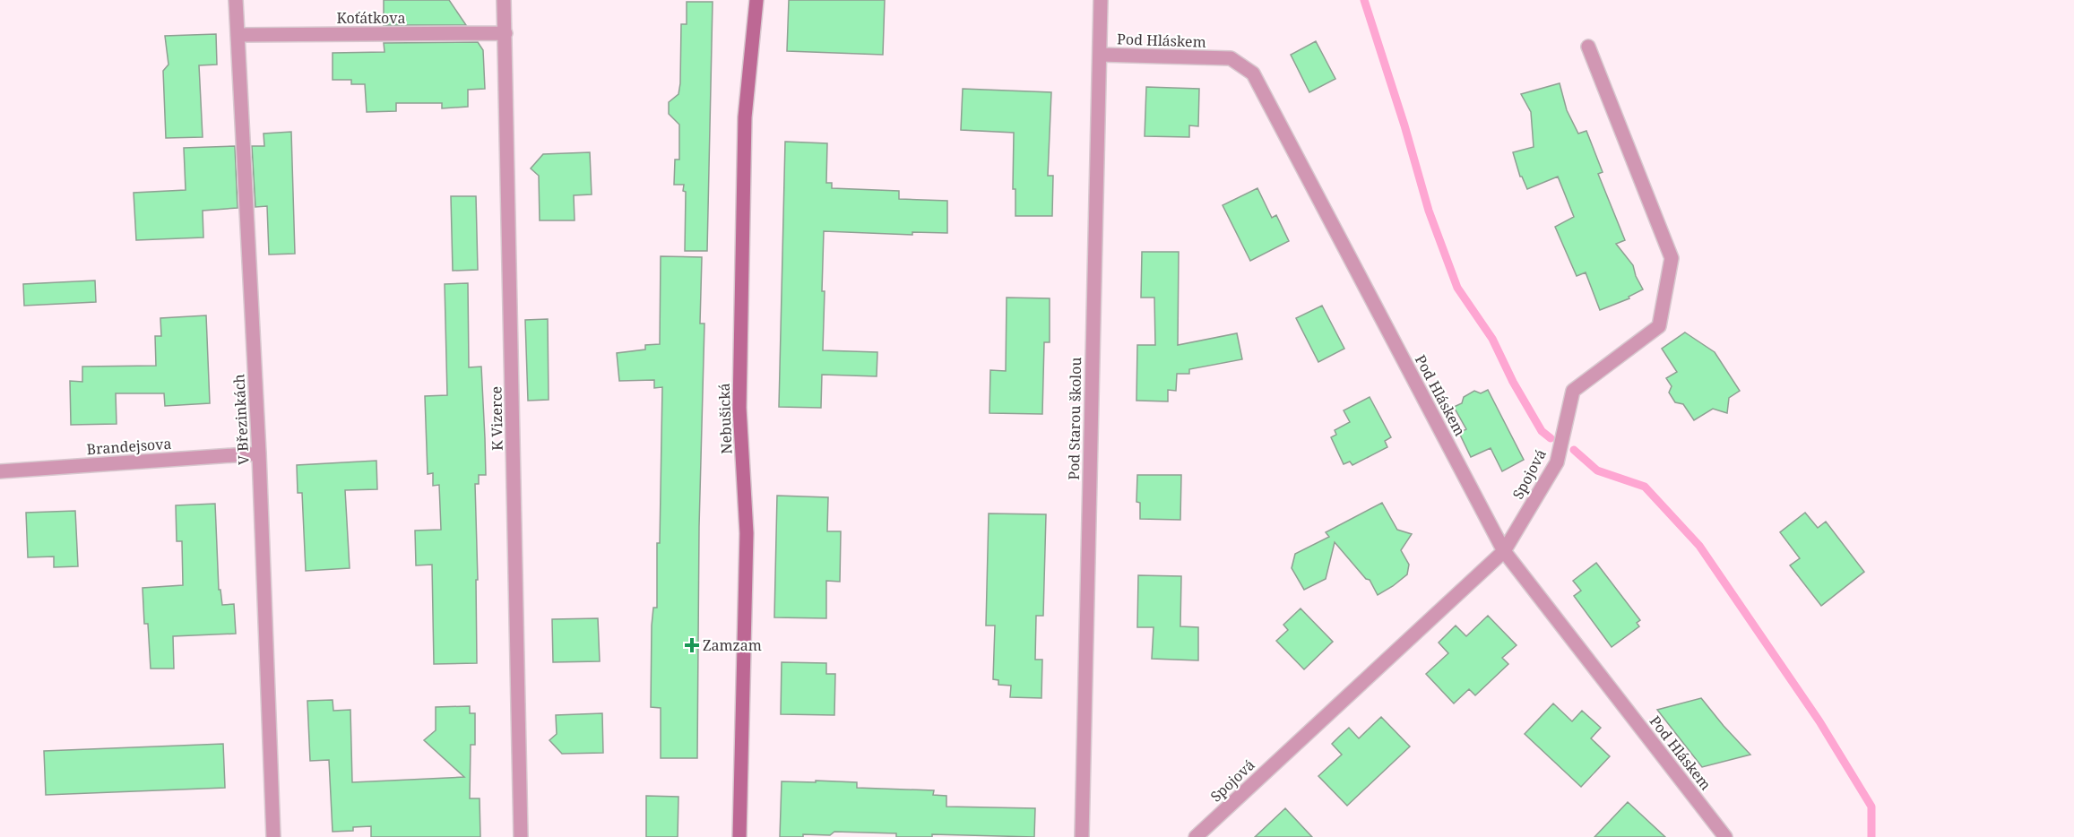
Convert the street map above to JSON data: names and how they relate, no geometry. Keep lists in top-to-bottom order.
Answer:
{
  "streets": {
    "street": [
      "Koťátkova",
      "Pod Hláskem",
      "K Vizerce",
      "Nebušická",
      "Pod Starou školou",
      "V Březinkách",
      "Brandejsova",
      "Spojová"
    ]
  },
  "crossings": [
    ["Koťátkova", "K Vizerce"],
    ["Koťátkova", "V Březinkách"],
    ["Pod Hláskem", "Pod Starou školou"],
    ["Pod Hláskem", "Spojová"],
    ["V Březinkách", "Brandejsova"]
  ],
  "places": {
    "health": ["Zamzam"]
  }
}
